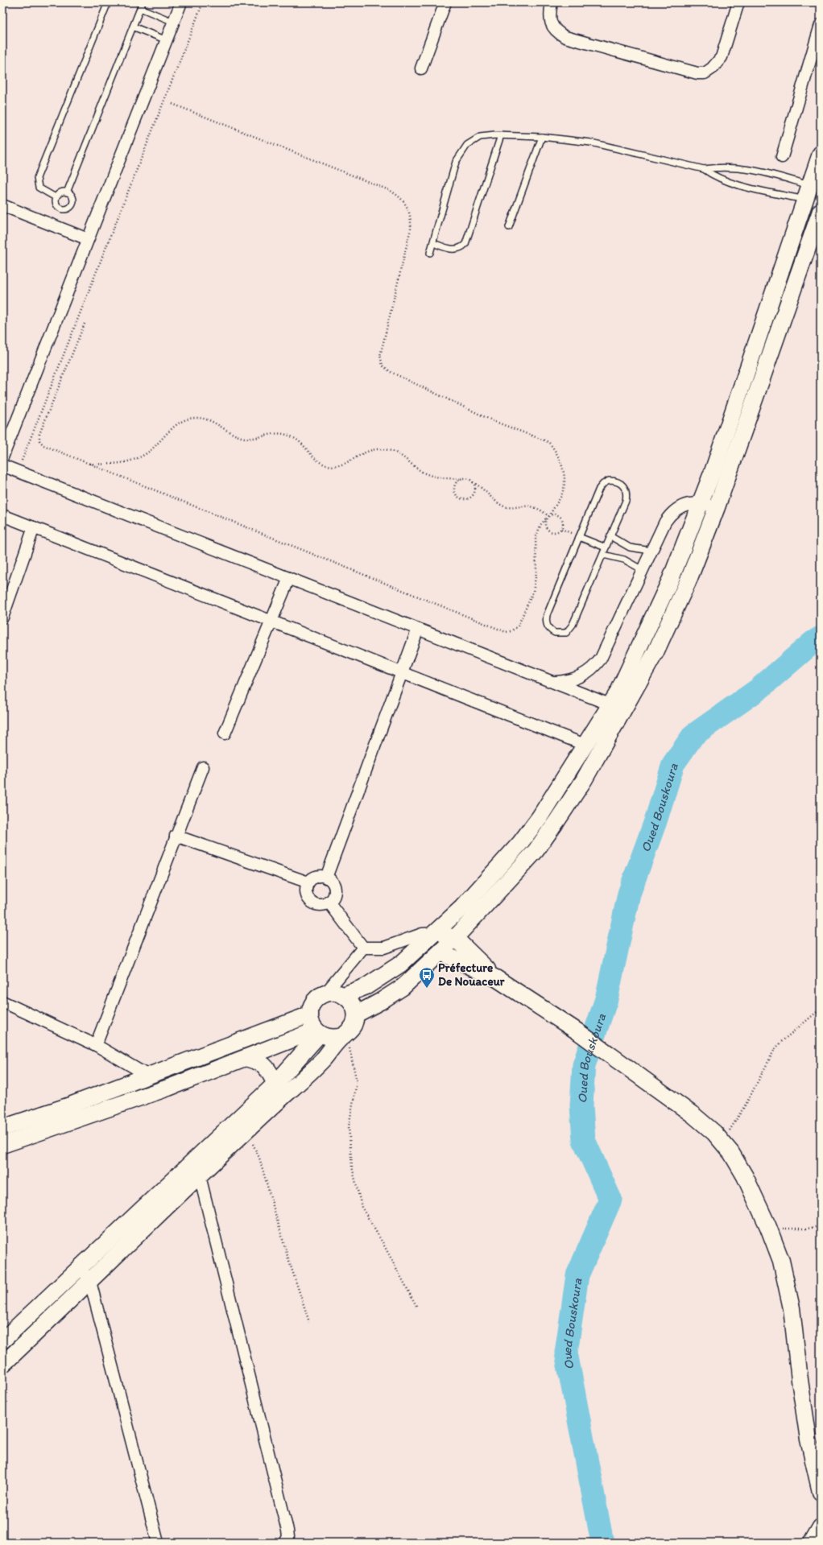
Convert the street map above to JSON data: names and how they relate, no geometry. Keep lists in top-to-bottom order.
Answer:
{
  "water": ["Oued Bouskoura"],
  "places": {
    "bus stop": ["Préfecture De Nouaceur"]
  }
}
